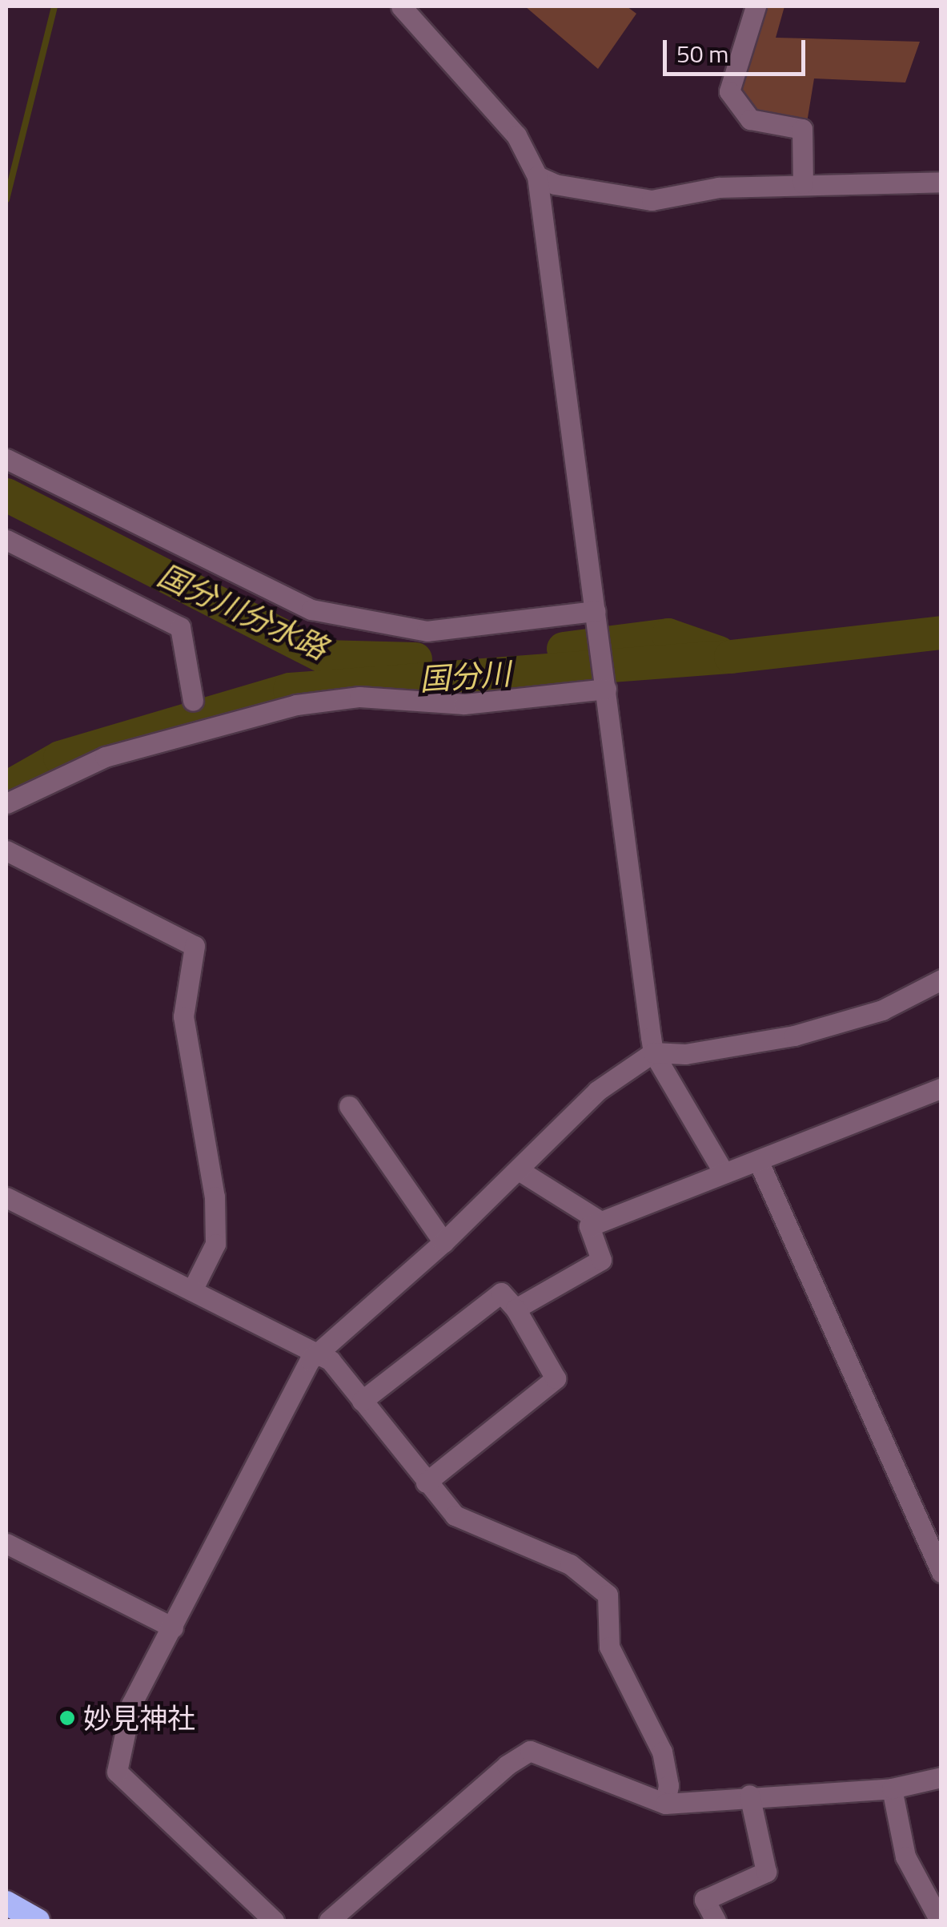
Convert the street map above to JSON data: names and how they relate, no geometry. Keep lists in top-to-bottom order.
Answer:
{
  "water": ["国分川分水路", "国分川"],
  "places": ["妙見神社"],
  "scale_bar": "50 m"
}
